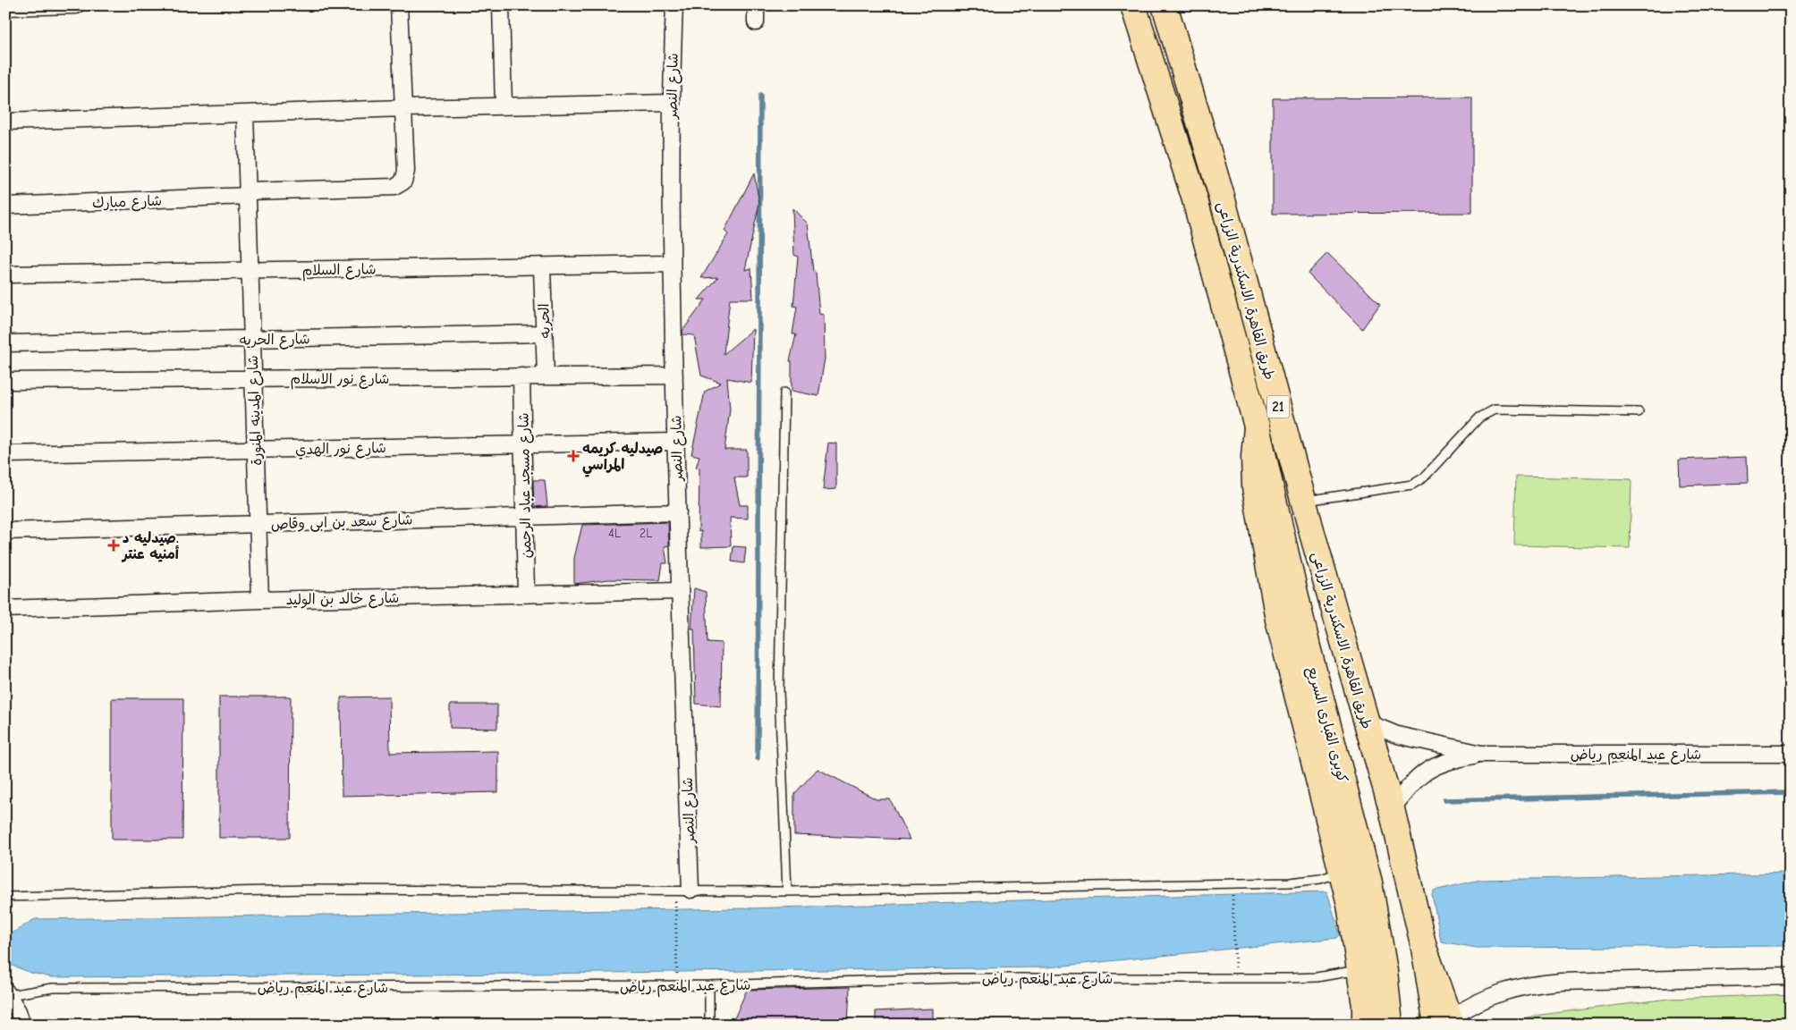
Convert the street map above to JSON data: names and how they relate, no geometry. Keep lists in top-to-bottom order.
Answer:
{
  "streets": {
    "highway": ["طريق القاهرة, الاسكندرية الزراعى", "21", "كوبرى القبارى السريع"],
    "street": [
      "شارع النصر",
      "شارع مبارك",
      "شارع السلام",
      "الحريه",
      "شارع الحريه",
      "شارع نور الاسلام",
      "شارع المدينه المنورة",
      "شارع نور الهدي",
      "شارع مسجد عباد الرحمن",
      "شارع سعد بن ابى وقاص",
      "شارع خالد بن الوليد",
      "شارع عبد المنعم رياض"
    ]
  },
  "crossings": [
    ["شارع النصر", "شارع السلام"],
    ["شارع النصر", "شارع نور الاسلام"],
    ["شارع النصر", "شارع نور الهدي"],
    ["شارع النصر", "شارع سعد بن ابى وقاص"],
    ["شارع النصر", "شارع خالد بن الوليد"],
    ["شارع مبارك", "شارع المدينه المنورة"],
    ["شارع السلام", "الحريه"],
    ["شارع السلام", "شارع المدينه المنورة"],
    ["طريق القاهرة, الاسكندرية الزراعى", "كوبرى القبارى السريع"],
    ["طريق القاهرة, الاسكندرية الزراعى", "شارع عبد المنعم رياض"],
    ["الحريه", "شارع الحريه"],
    ["الحريه", "شارع نور الاسلام"],
    ["شارع الحريه", "شارع المدينه المنورة"],
    ["شارع نور الاسلام", "شارع المدينه المنورة"],
    ["شارع نور الاسلام", "شارع مسجد عباد الرحمن"],
    ["شارع المدينه المنورة", "شارع نور الهدي"],
    ["شارع المدينه المنورة", "شارع سعد بن ابى وقاص"],
    ["شارع المدينه المنورة", "شارع خالد بن الوليد"],
    ["شارع نور الهدي", "شارع مسجد عباد الرحمن"],
    ["شارع مسجد عباد الرحمن", "شارع سعد بن ابى وقاص"],
    ["شارع مسجد عباد الرحمن", "شارع خالد بن الوليد"]
  ],
  "places": {
    "health": ["صيدليه كريمه المراسي", "صيدليه د. أمنيه عنتر"]
  },
  "house_numbers": ["4L", "2L"]
}
